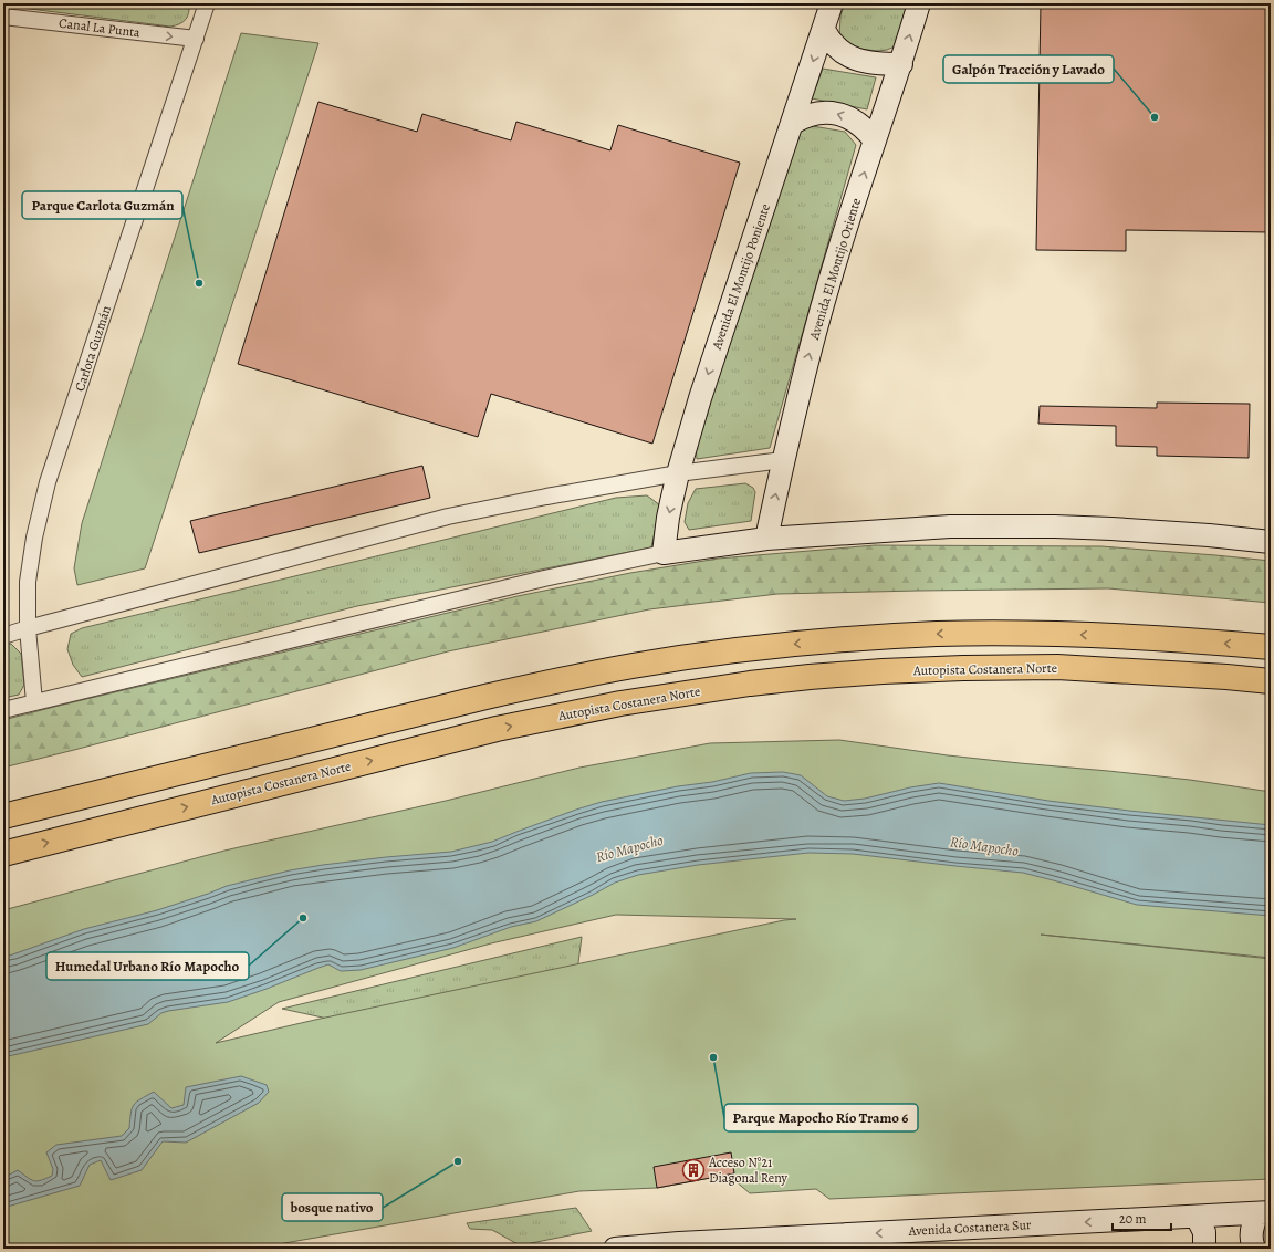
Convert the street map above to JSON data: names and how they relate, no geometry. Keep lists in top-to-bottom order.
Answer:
{
  "streets": {
    "highway": ["Autopista Costanera Norte"],
    "street": [
      "Canal La Punta",
      "Avenida El Montijo Oriente",
      "Avenida El Montijo Poniente",
      "Carlota Guzmán",
      "Avenida Costanera Sur"
    ]
  },
  "crossings": [
    ["Canal La Punta", "Carlota Guzmán"]
  ],
  "one_way": [
    "Canal La Punta",
    "Avenida El Montijo Oriente",
    "Avenida El Montijo Poniente",
    "Avenida Costanera Sur"
  ],
  "water": ["Río Mapocho"],
  "places": {
    "other": [
      "Galpón Tracción y Lavado",
      "Parque Carlota Guzmán",
      "Humedal Urbano Río Mapocho",
      "Parque Mapocho Río Tramo 6",
      "bosque nativo"
    ],
    "building": ["Acceso N°21 Diagonal Reny"]
  },
  "scale_bar": "20 m"
}
